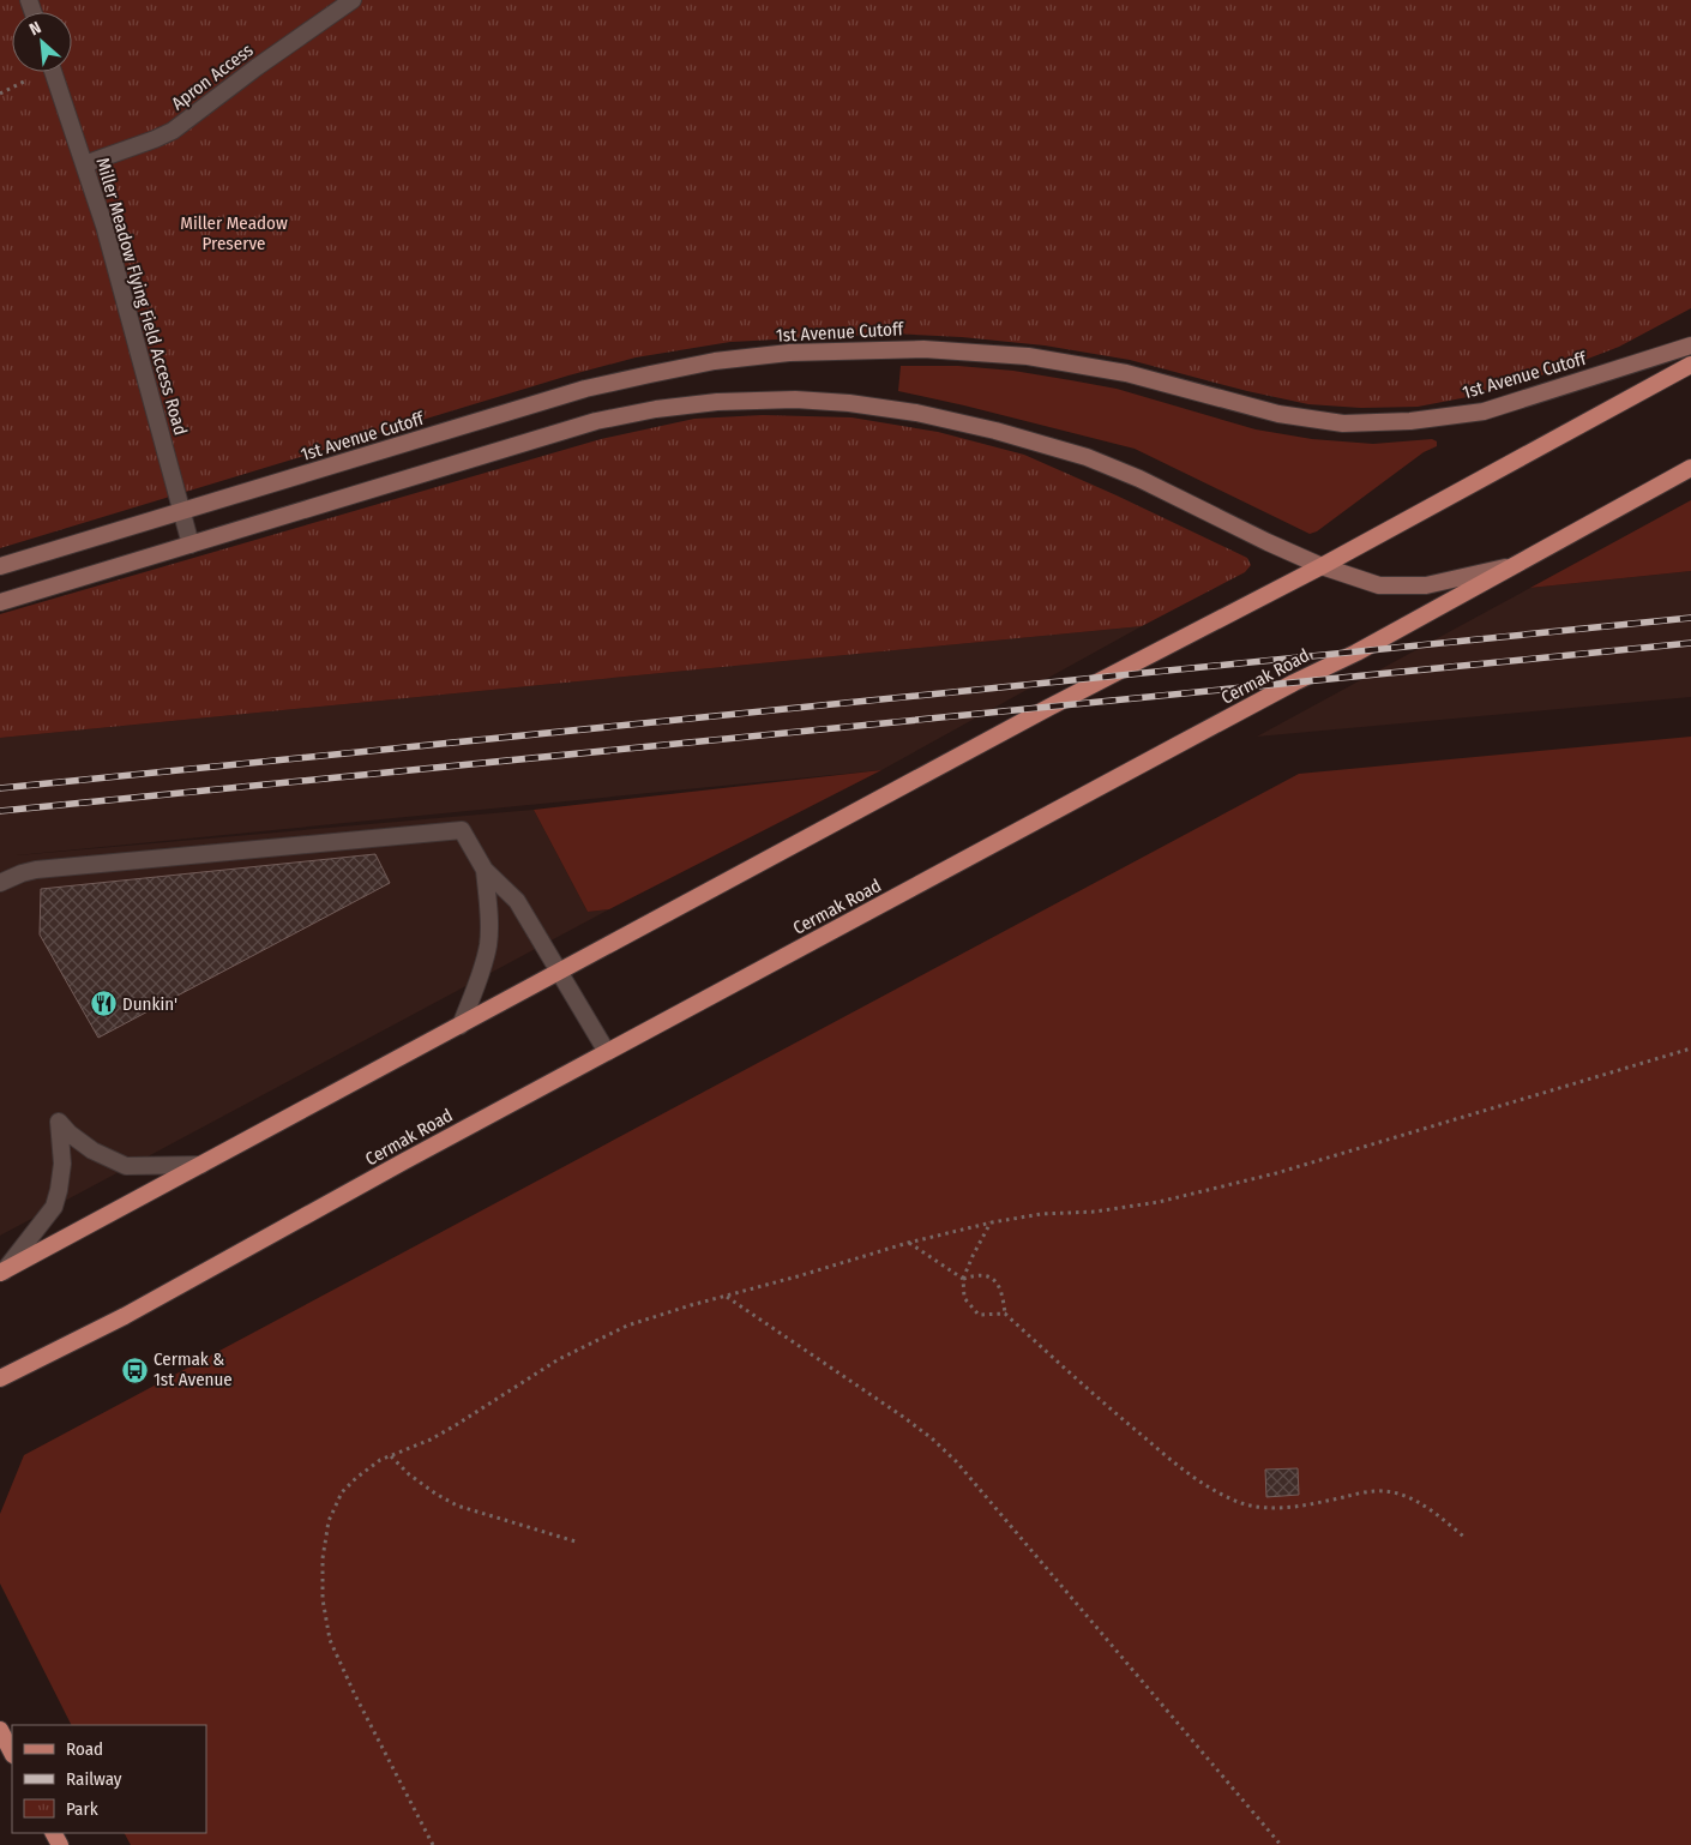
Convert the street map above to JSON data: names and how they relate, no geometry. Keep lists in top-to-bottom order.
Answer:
{
  "streets": {
    "main road": ["1st Avenue Cutoff", "Cermak Road"],
    "lane": ["Apron Access", "Miller Meadow Flying Field Access Road"]
  },
  "crossings": [
    ["Apron Access", "Miller Meadow Flying Field Access Road"],
    ["Miller Meadow Flying Field Access Road", "1st Avenue Cutoff"]
  ],
  "parks": ["Miller Meadow Preserve"],
  "places": {
    "restaurant": ["Dunkin'"],
    "bus stop": ["Cermak & 1st Avenue"]
  },
  "legend": ["Road", "Railway", "Park"],
  "north": "top left"
}
